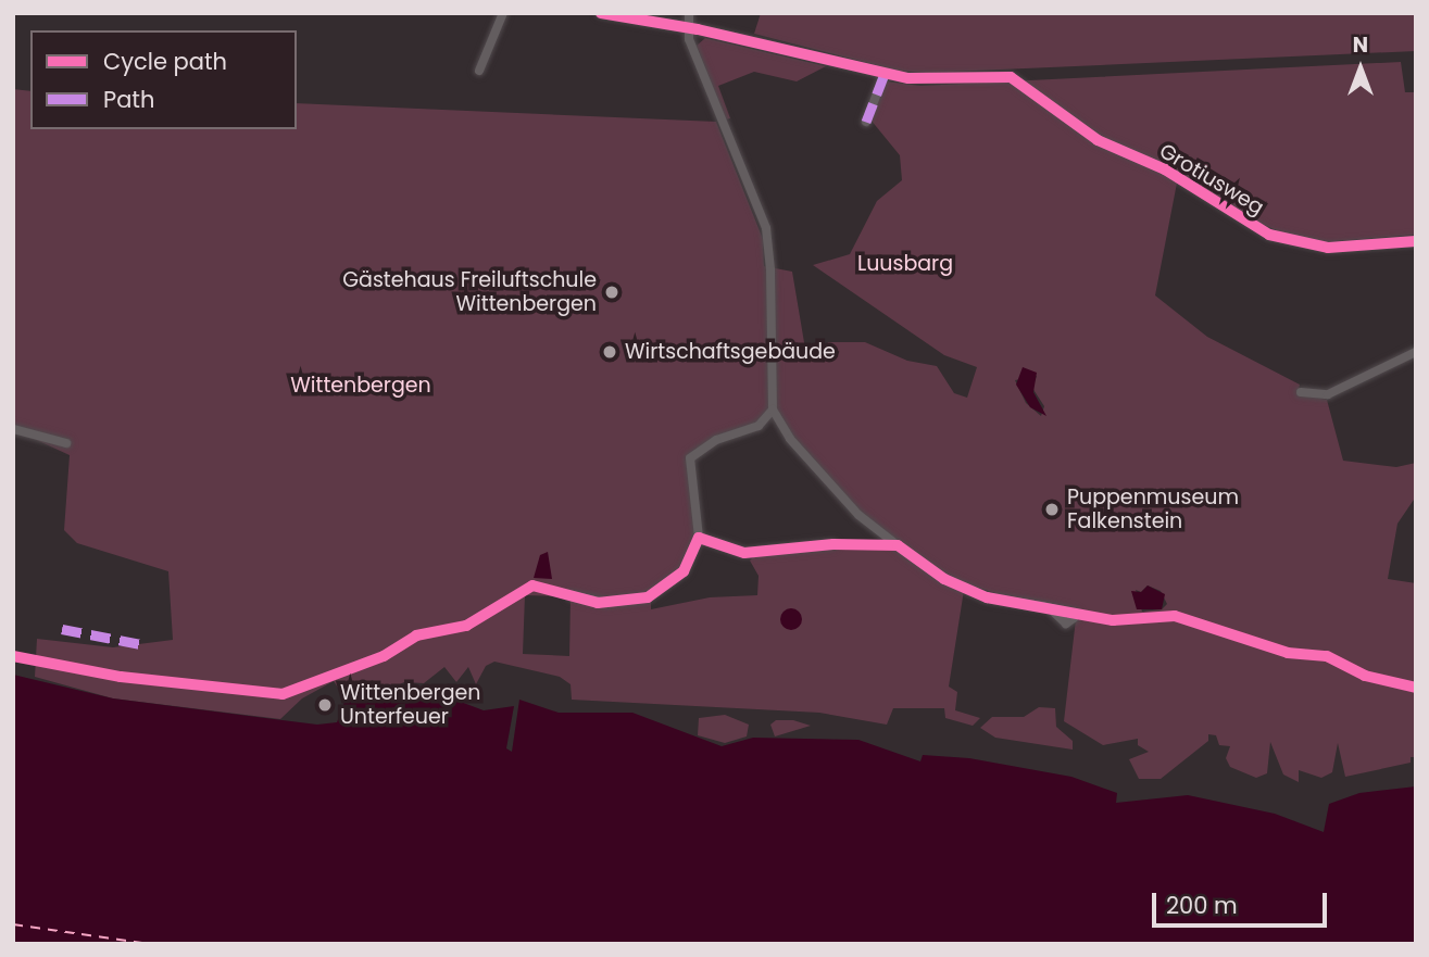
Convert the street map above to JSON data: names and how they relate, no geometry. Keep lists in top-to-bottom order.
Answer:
{
  "streets": {
    "street": ["Grotiusweg"]
  },
  "parks": ["Luusbarg", "Wittenbergen"],
  "places": [
    "Gästehaus Freiluftschule Wittenbergen",
    "Wirtschaftsgebäude",
    "Puppenmuseum Falkenstein",
    "Wittenbergen Unterfeuer"
  ],
  "legend": ["Cycle path", "Path"],
  "scale_bar": "200 m",
  "north": "top"
}
